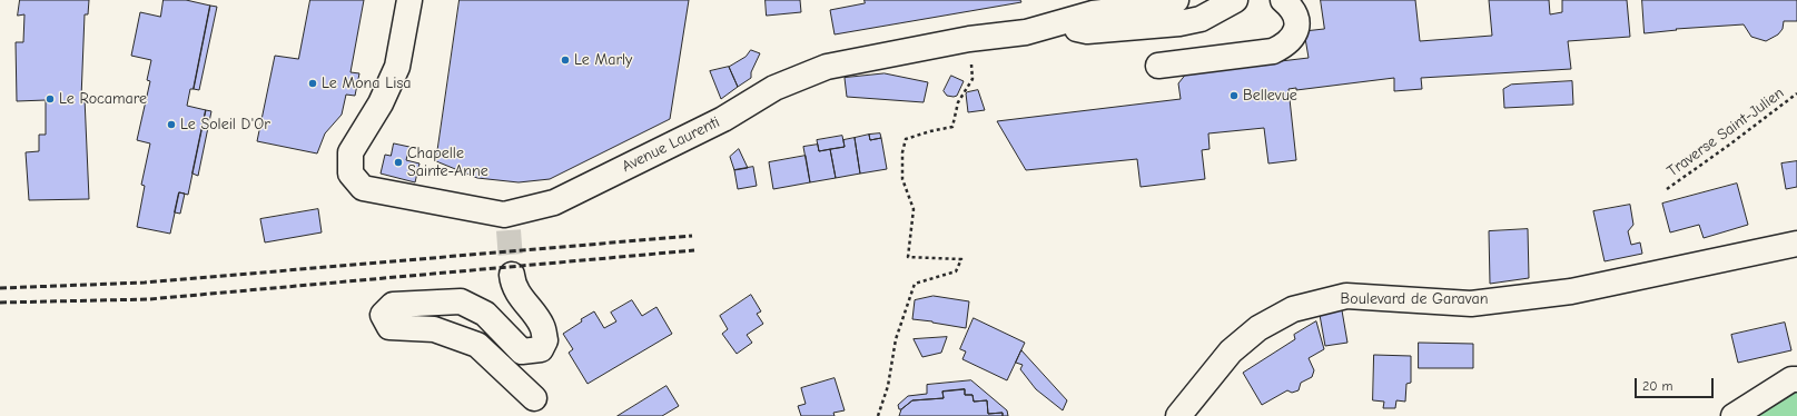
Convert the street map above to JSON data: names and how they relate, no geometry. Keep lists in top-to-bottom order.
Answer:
{
  "streets": {
    "street": ["Avenue Laurenti", "Boulevard de Garavan"],
    "path": ["Traverse Saint-Julien"]
  },
  "places": [
    "Le Marly",
    "Le Mona Lisa",
    "Bellevue",
    "Le Rocamare",
    "Le Soleil D'Or",
    "Chapelle Sainte-Anne"
  ],
  "scale_bar": "20 m"
}
